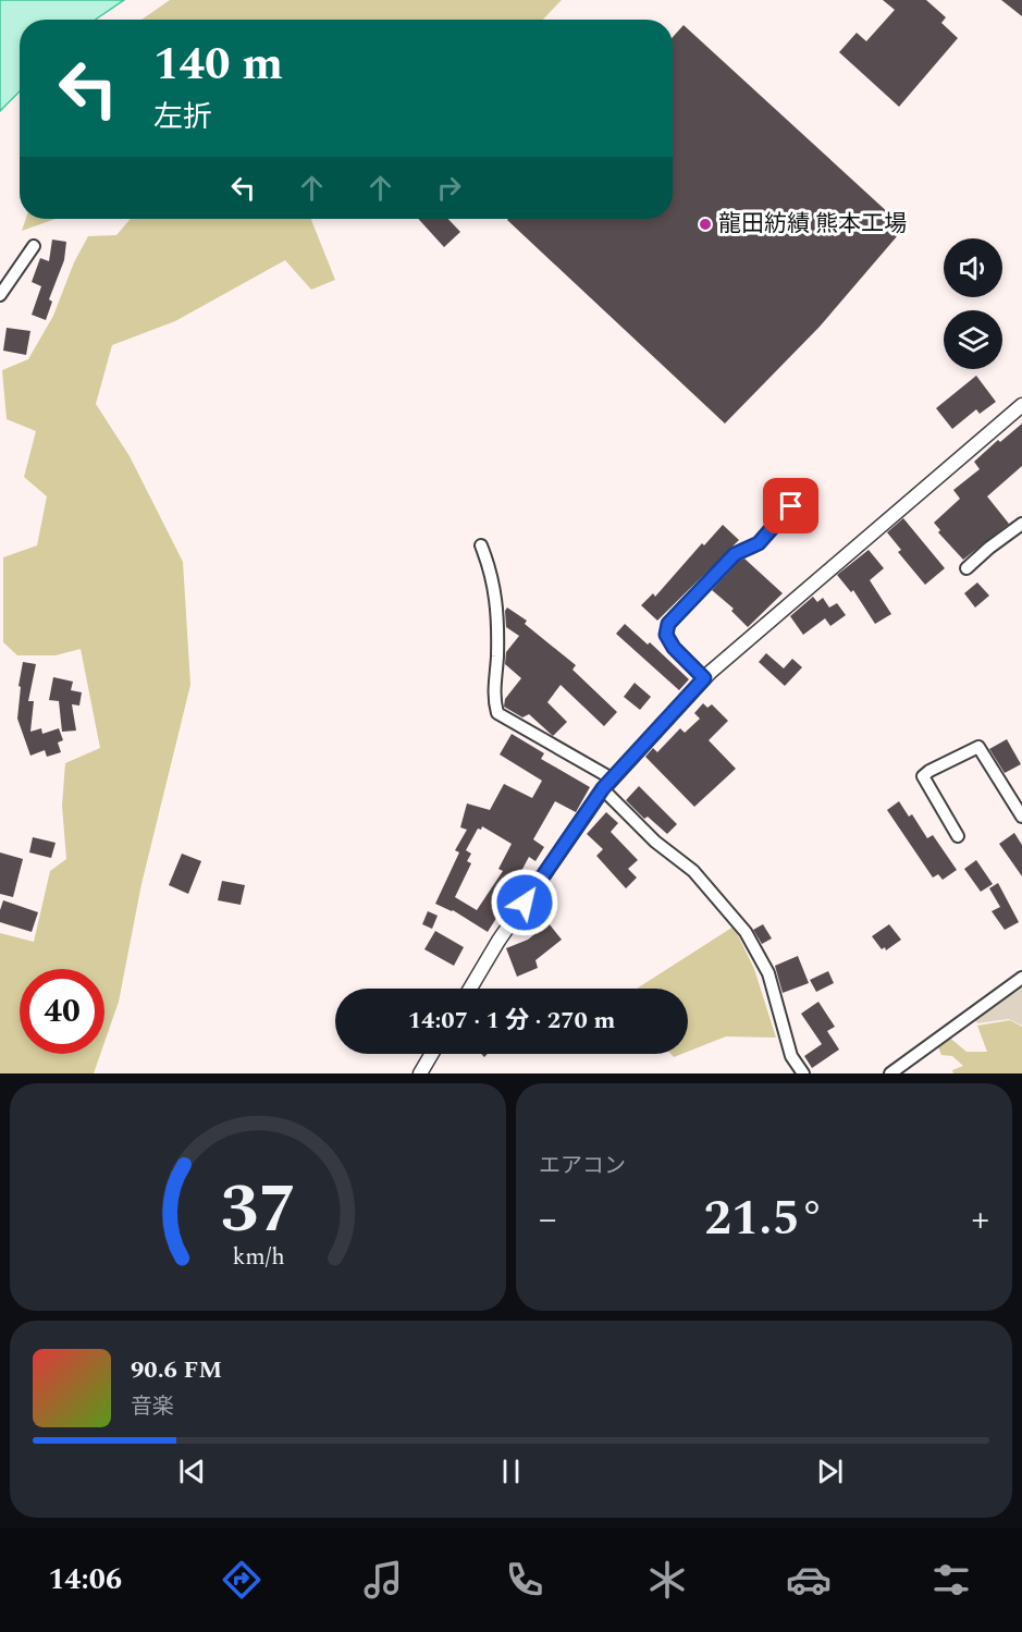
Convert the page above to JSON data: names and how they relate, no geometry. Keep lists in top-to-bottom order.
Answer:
{
  "places": ["龍田紡績 熊本工場"],
  "page": {
    "turn": ["140 m", "左折"],
    "limit": "40",
    "trip": "14:07 · 1 分 · 270 m",
    "tile": "エアコン",
    "heat": ["−", "21.5°", "+"],
    "song": ["90.6 FM", "音楽"],
    "tabs": "14:06",
    "gauge": ["37", "km/h"]
  }
}
